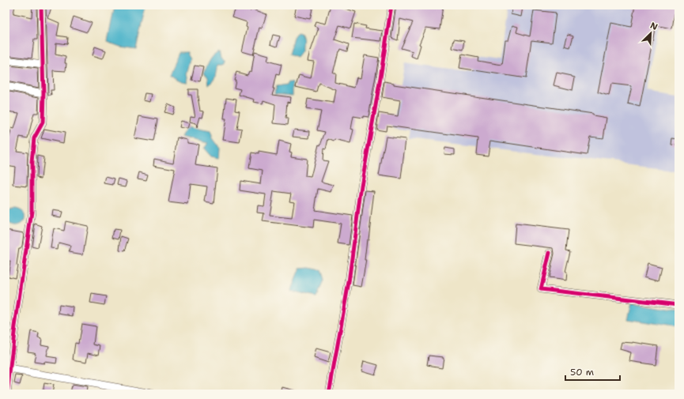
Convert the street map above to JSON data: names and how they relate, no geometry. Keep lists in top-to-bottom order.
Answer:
{
  "scale_bar": "50 m",
  "north": "top right"
}
